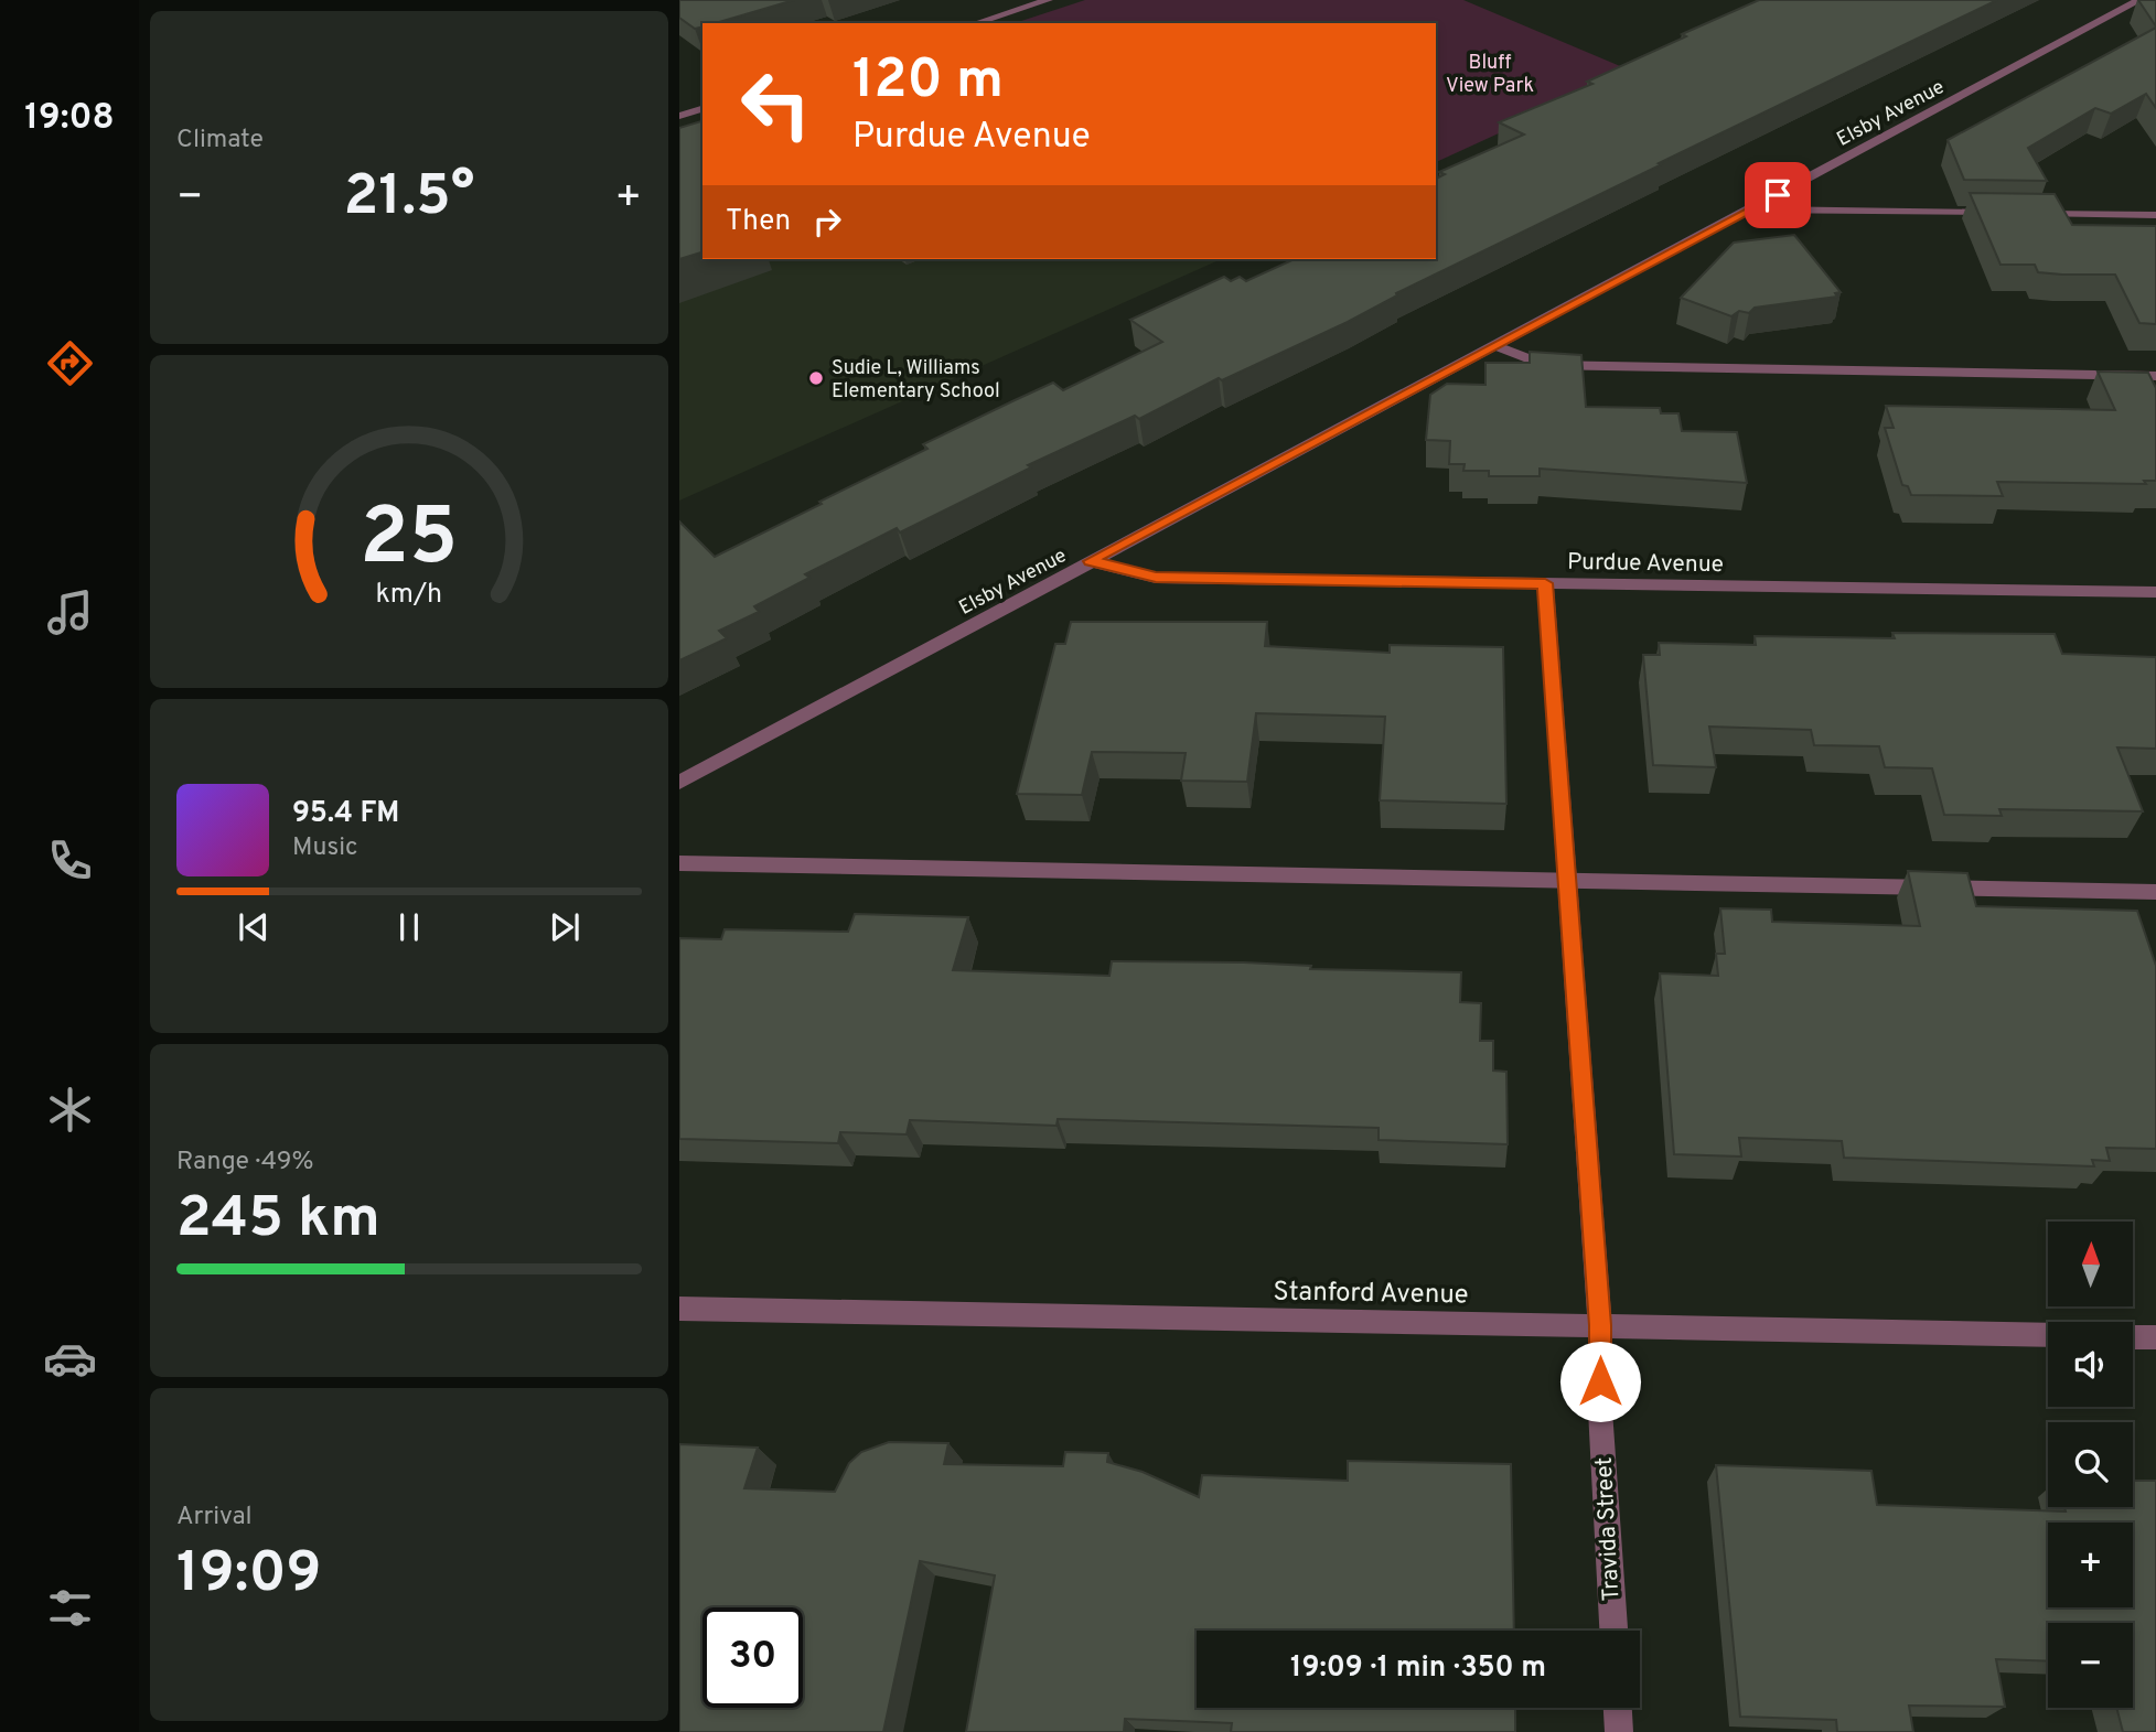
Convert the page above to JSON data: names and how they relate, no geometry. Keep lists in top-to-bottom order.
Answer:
{
  "streets": {
    "street": [
      "Elsby Avenue",
      "Purdue Avenue",
      "Stanford Avenue",
      "Travida Street"
    ]
  },
  "crossings": [
    ["Elsby Avenue", "Purdue Avenue"],
    ["Purdue Avenue", "Travida Street"],
    ["Stanford Avenue", "Travida Street"]
  ],
  "parks": ["Bluff View Park"],
  "places": ["Sudie L, Williams Elementary School"],
  "north": "top",
  "page": {
    "tabs": "19:08",
    "tile": [
      "Climate",
      ["Range · 49%", "245 km"],
      ["Arrival", "19:09"]
    ],
    "turn": ["120 m", "Purdue Avenue"],
    "heat": ["−", "21.5°", "+"],
    "then": "Then",
    "song": ["95.4 FM", "Music"],
    "map_buttons": ["+", "−"],
    "limit": "30",
    "trip": "19:09 · 1 min · 350 m",
    "gauge": ["25", "km/h"]
  }
}
